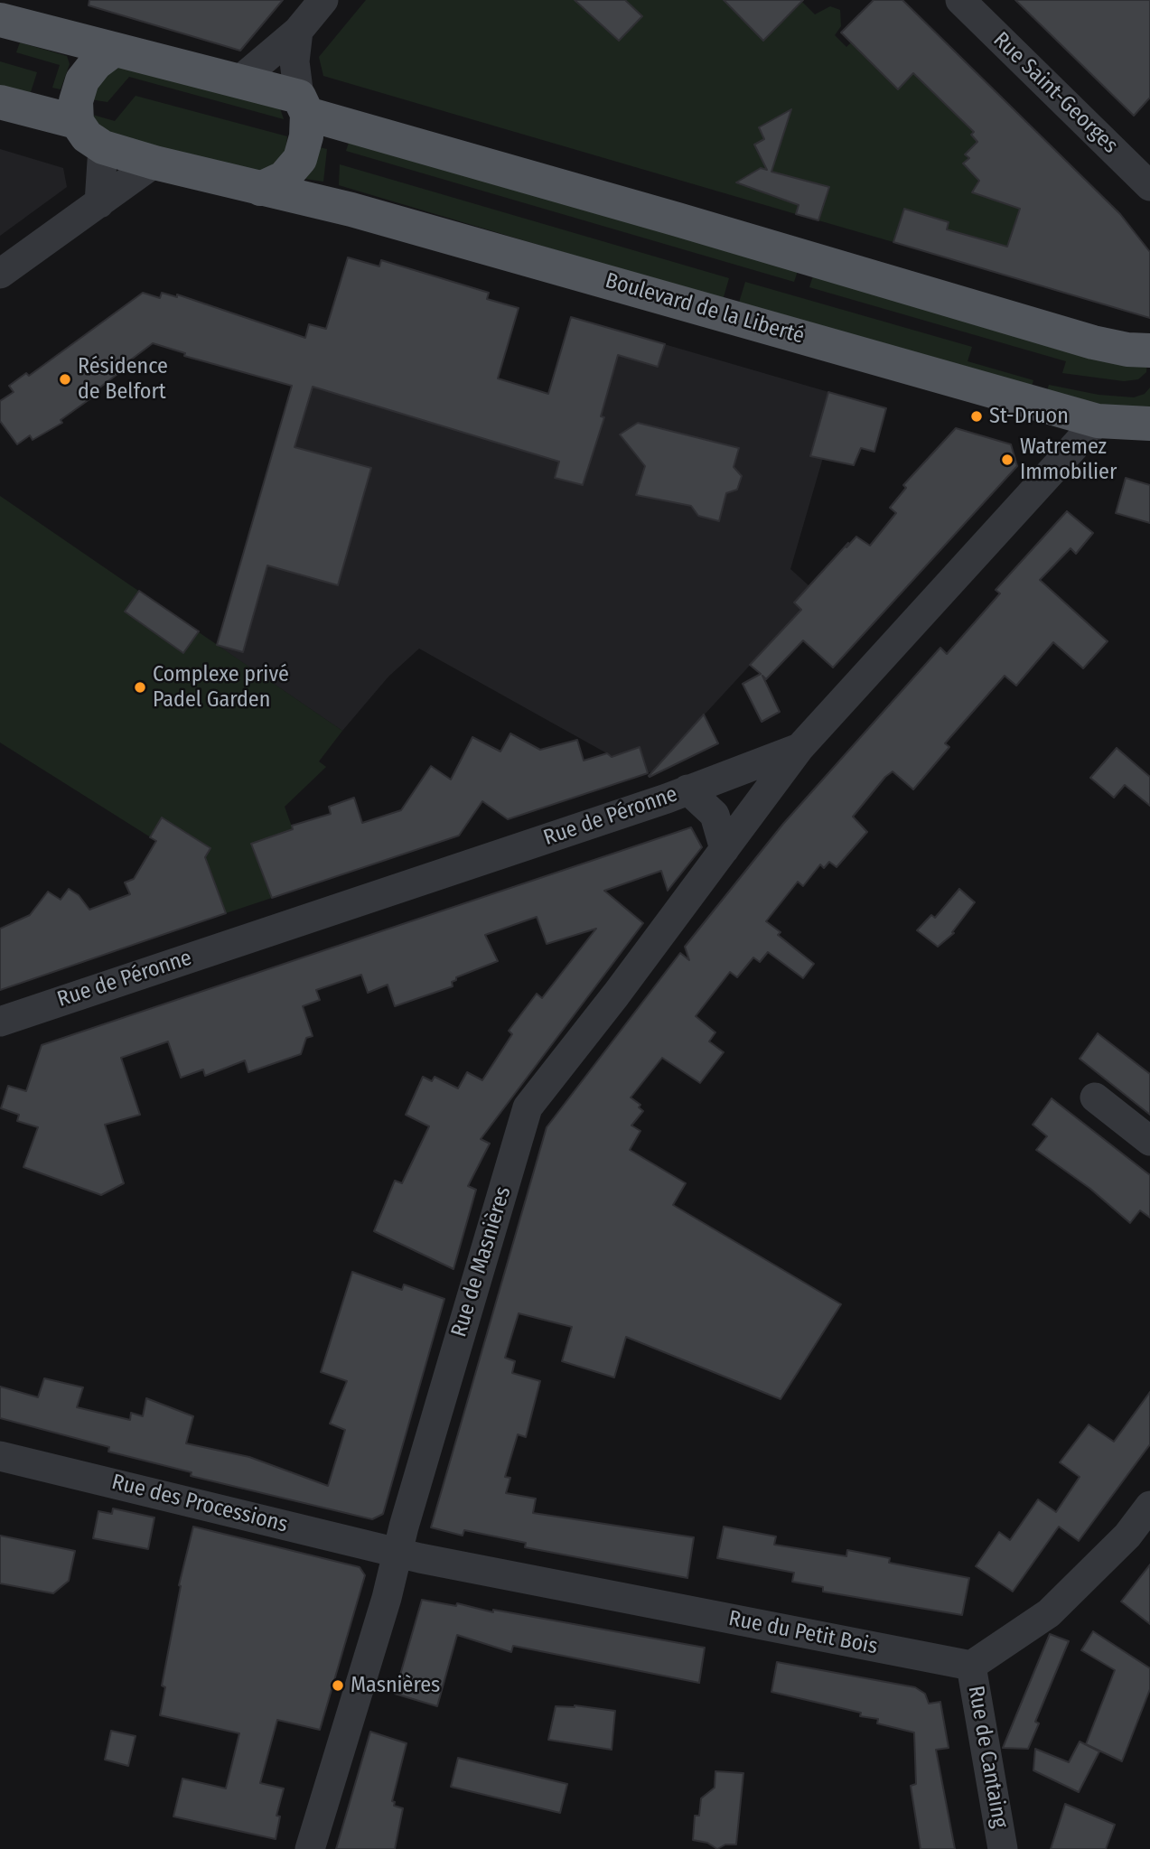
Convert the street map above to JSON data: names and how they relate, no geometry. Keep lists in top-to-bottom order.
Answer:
{
  "streets": {
    "main road": ["Boulevard de la Liberté"],
    "street": [
      "Rue Saint-Georges",
      "Rue de Péronne",
      "Rue de Masnières",
      "Rue des Processions",
      "Rue du Petit Bois",
      "Rue de Cantaing"
    ]
  },
  "crossings": [
    ["Boulevard de la Liberté", "Rue de Péronne"],
    ["Rue de Péronne", "Rue de Masnières"],
    ["Rue de Masnières", "Rue des Processions"],
    ["Rue de Masnières", "Rue du Petit Bois"],
    ["Rue des Processions", "Rue du Petit Bois"],
    ["Rue du Petit Bois", "Rue de Cantaing"]
  ],
  "places": [
    "Résidence de Belfort",
    "St-Druon",
    "Watremez Immobilier",
    "Complexe privé Padel Garden",
    "Masnières"
  ]
}
